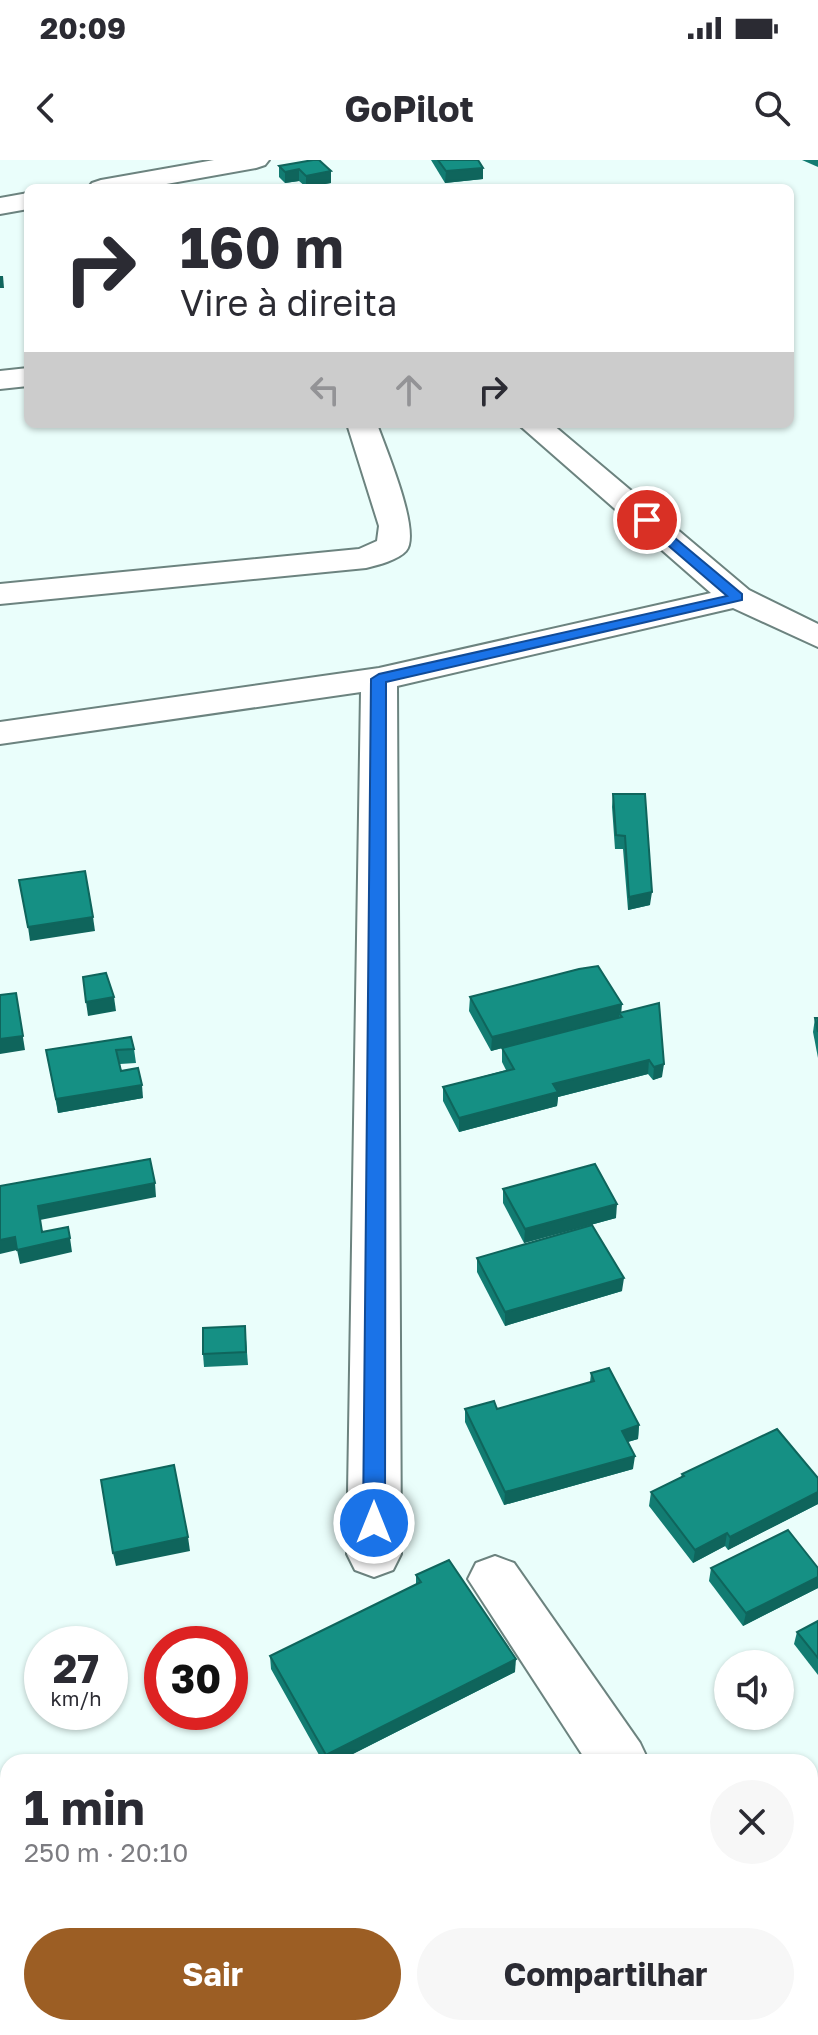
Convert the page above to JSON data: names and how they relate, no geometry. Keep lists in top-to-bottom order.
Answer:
{
  "page": {
    "status": "20:09",
    "header": "GoPilot",
    "turn": ["160 m", "Vire à direita"],
    "speed": "27 km/h",
    "limit": "30",
    "heading": ["1 min", "250 m · 20:10"],
    "buttons": ["Sair", "Compartilhar"]
  }
}
